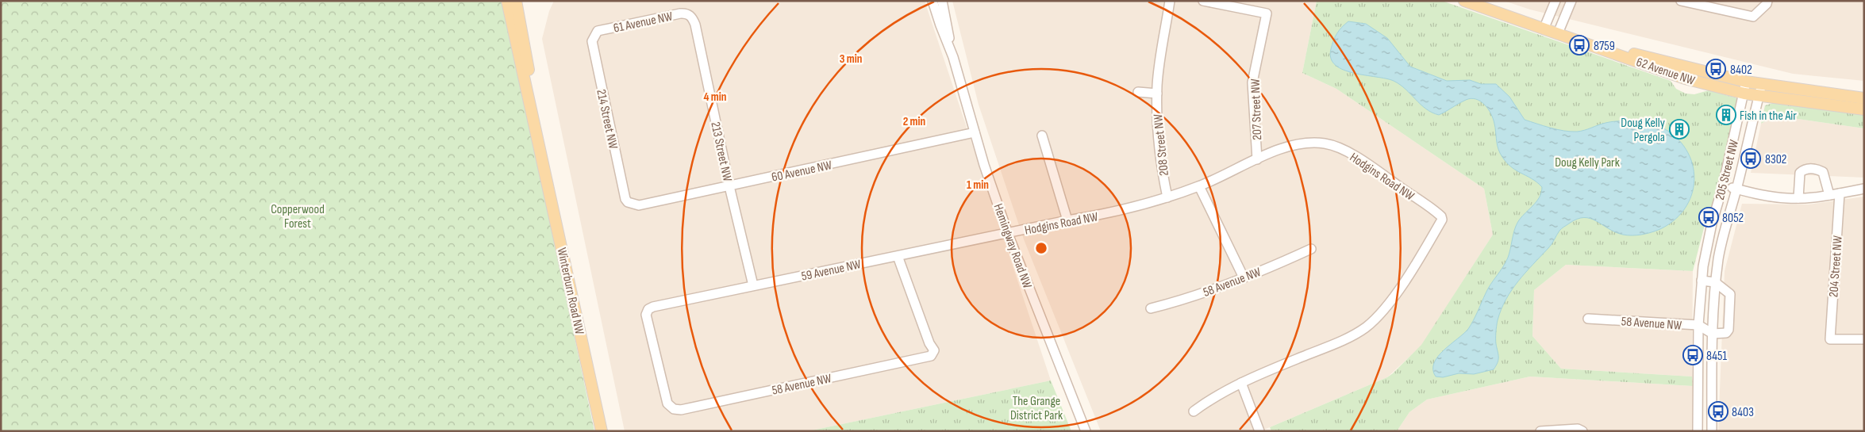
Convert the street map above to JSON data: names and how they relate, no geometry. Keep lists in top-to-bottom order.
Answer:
{
  "streets": {
    "main road": ["62 Avenue NW", "Winterburn Road NW"],
    "street": [
      "61 Avenue NW",
      "207 Street NW",
      "214 Street NW",
      "208 Street NW",
      "213 Street NW",
      "205 Street NW",
      "60 Avenue NW",
      "Hodgins Road NW",
      "Hemingway Road NW",
      "204 Street NW",
      "59 Avenue NW",
      "58 Avenue NW"
    ]
  },
  "crossings": [
    ["61 Avenue NW", "214 Street NW"],
    ["61 Avenue NW", "213 Street NW"],
    ["62 Avenue NW", "205 Street NW"],
    ["207 Street NW", "Hodgins Road NW"],
    ["214 Street NW", "60 Avenue NW"],
    ["208 Street NW", "Hodgins Road NW"],
    ["213 Street NW", "60 Avenue NW"],
    ["213 Street NW", "59 Avenue NW"],
    ["205 Street NW", "58 Avenue NW"],
    ["60 Avenue NW", "Hemingway Road NW"],
    ["Hodgins Road NW", "Hemingway Road NW"],
    ["Hodgins Road NW", "59 Avenue NW"],
    ["Hemingway Road NW", "59 Avenue NW"],
    ["59 Avenue NW", "58 Avenue NW"]
  ],
  "parks": ["Doug Kelly Park", "Copperwood Forest", "The Grange District Park"],
  "places": {
    "bus stop": [
      "8759",
      "8402",
      "8302",
      "8052",
      "8451",
      "8403"
    ],
    "building": ["Fish in the Air", "Doug Kelly Pergola"]
  },
  "rings": [
    "3 min",
    "4 min",
    "2 min",
    "1 min"
  ]
}
